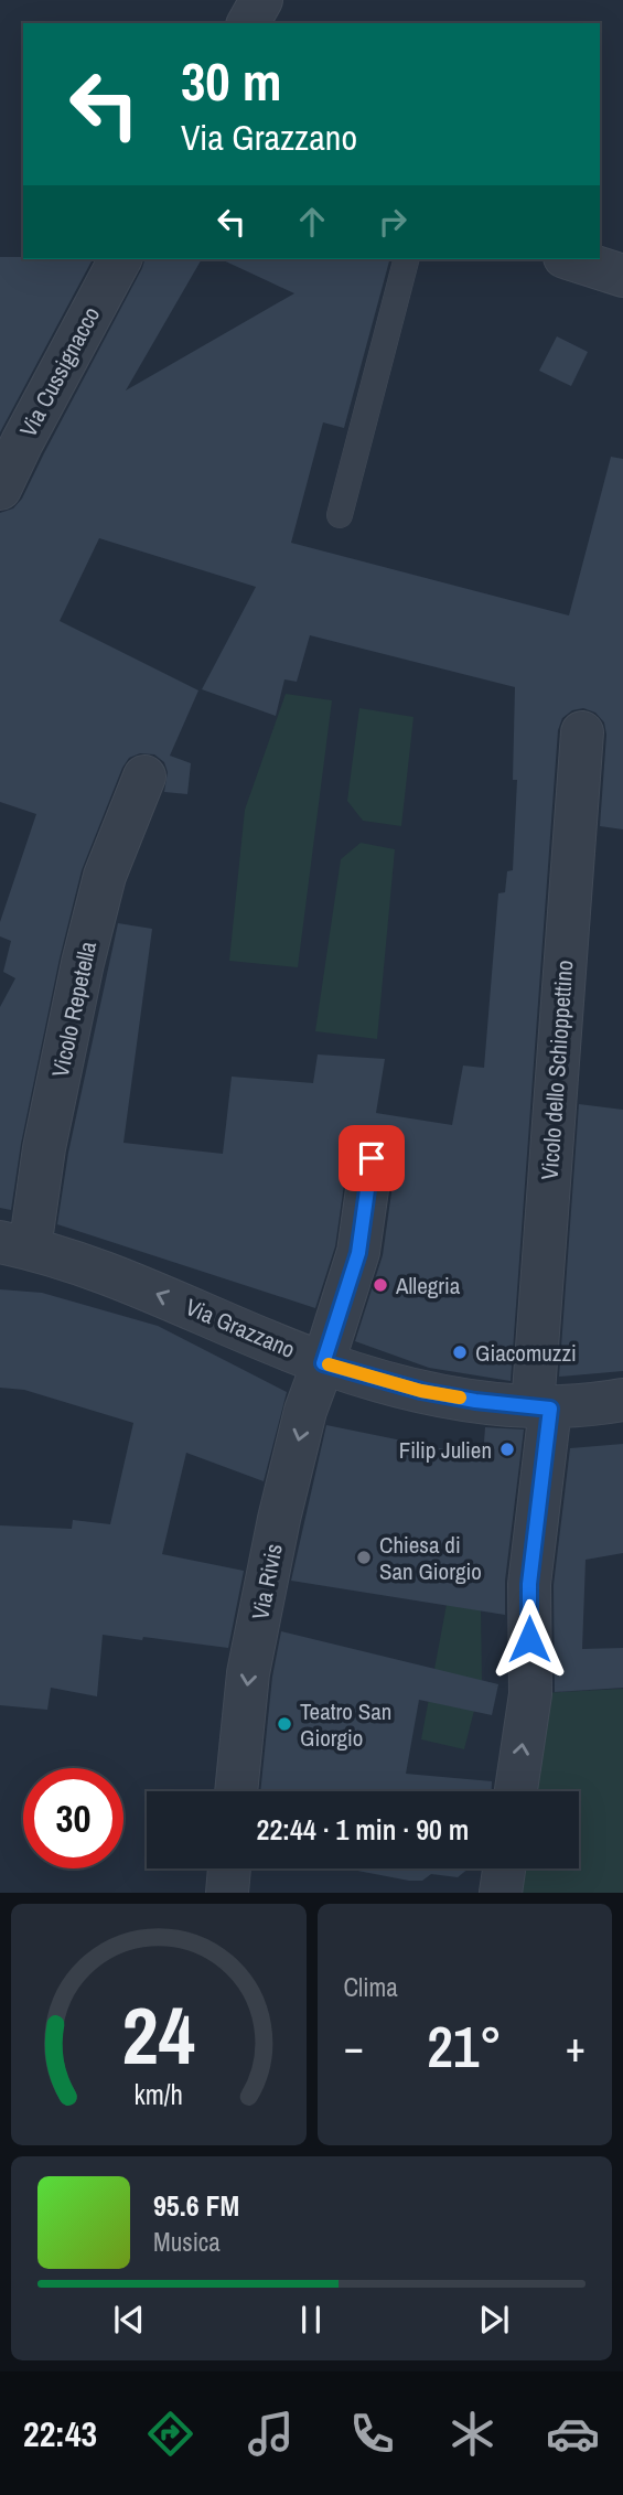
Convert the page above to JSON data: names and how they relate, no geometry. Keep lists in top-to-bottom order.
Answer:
{
  "streets": {
    "street": [
      "Via Cussignacco",
      "Vicolo Repetella",
      "Vicolo dello Schioppettino",
      "Via Grazzano",
      "Via Rivis"
    ]
  },
  "crossings": [
    ["Vicolo Repetella", "Via Grazzano"],
    ["Vicolo dello Schioppettino", "Via Grazzano"],
    ["Via Grazzano", "Via Rivis"]
  ],
  "one_way": ["Vicolo dello Schioppettino", "Via Grazzano", "Via Rivis"],
  "places": [
    "Allegria",
    "Giacomuzzi",
    "Filip Julien",
    "Chiesa di San Giorgio",
    "Teatro San Giorgio"
  ],
  "page": {
    "turn": ["30 m", "Via Grazzano"],
    "limit": "30",
    "trip": "22:44 · 1 min · 90 m",
    "tile": "Clima",
    "heat": ["−", "21°", "+"],
    "song": ["95.6 FM", "Musica"],
    "tabs": "22:43",
    "gauge": ["24", "km/h"]
  }
}
